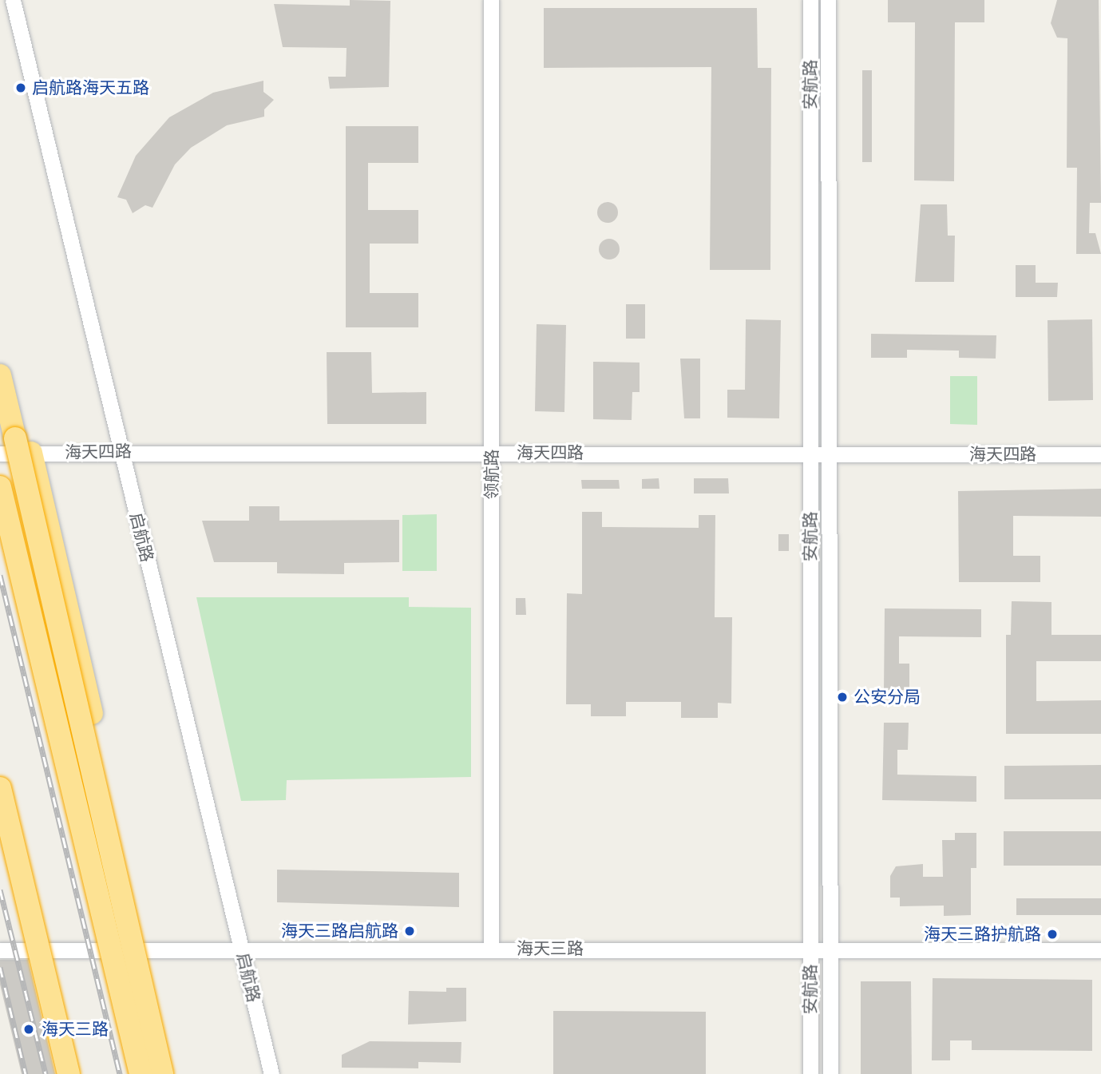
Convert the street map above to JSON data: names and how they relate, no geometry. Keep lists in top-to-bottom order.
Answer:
{
  "streets": {
    "street": [
      "安航路",
      "海天四路",
      "领航路",
      "启航路",
      "海天三路"
    ]
  },
  "crossings": [
    ["安航路", "海天四路"],
    ["安航路", "海天三路"],
    ["海天四路", "领航路"],
    ["海天四路", "启航路"],
    ["领航路", "海天三路"],
    ["启航路", "海天三路"]
  ],
  "places": [
    "启航路海天五路",
    "公安分局",
    "海天三路启航路",
    "海天三路护航路",
    "海天三路"
  ]
}
